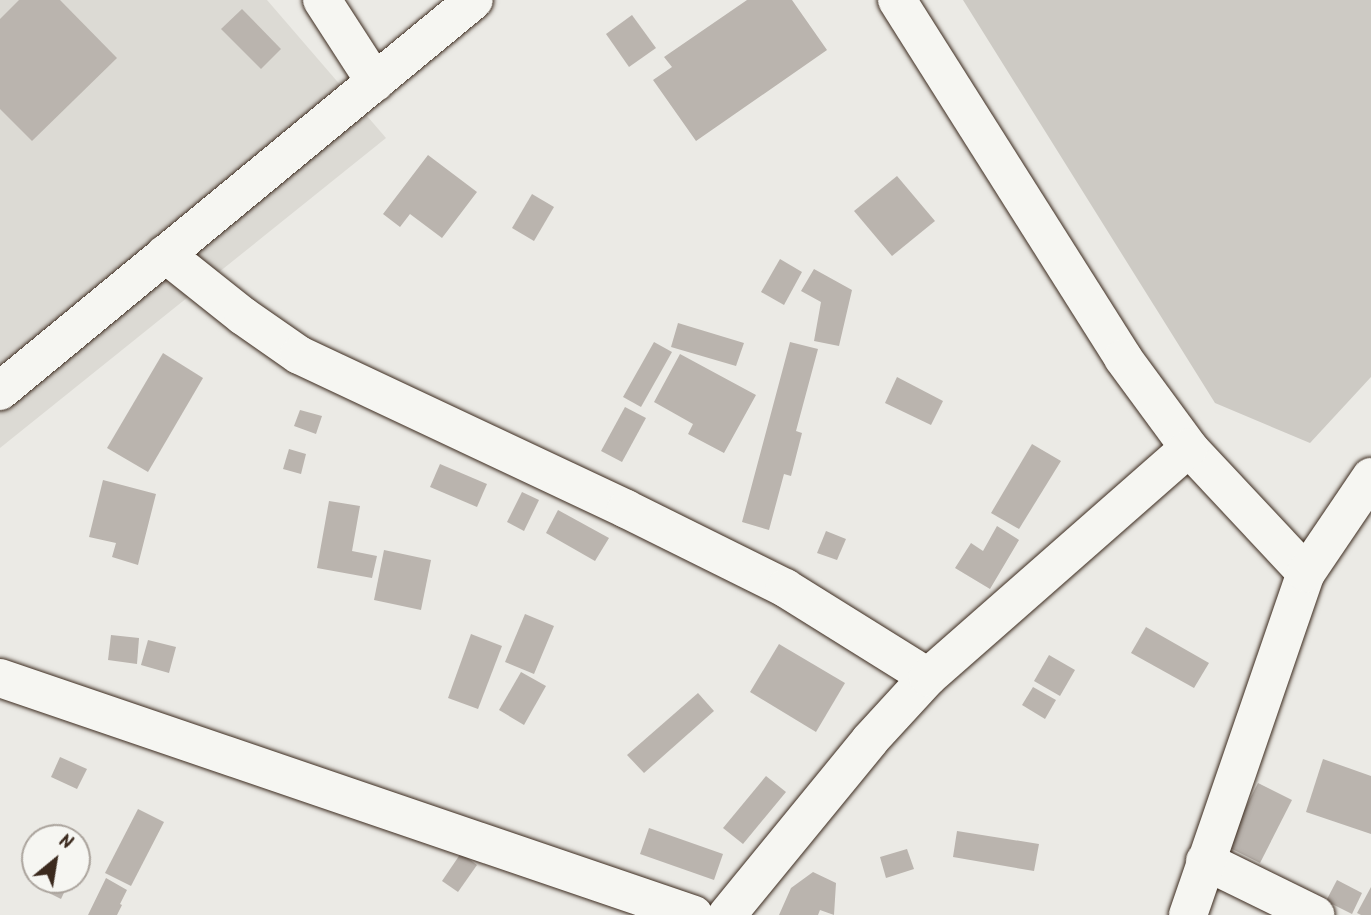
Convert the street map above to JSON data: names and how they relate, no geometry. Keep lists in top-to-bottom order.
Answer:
{
  "north": "top right"
}
